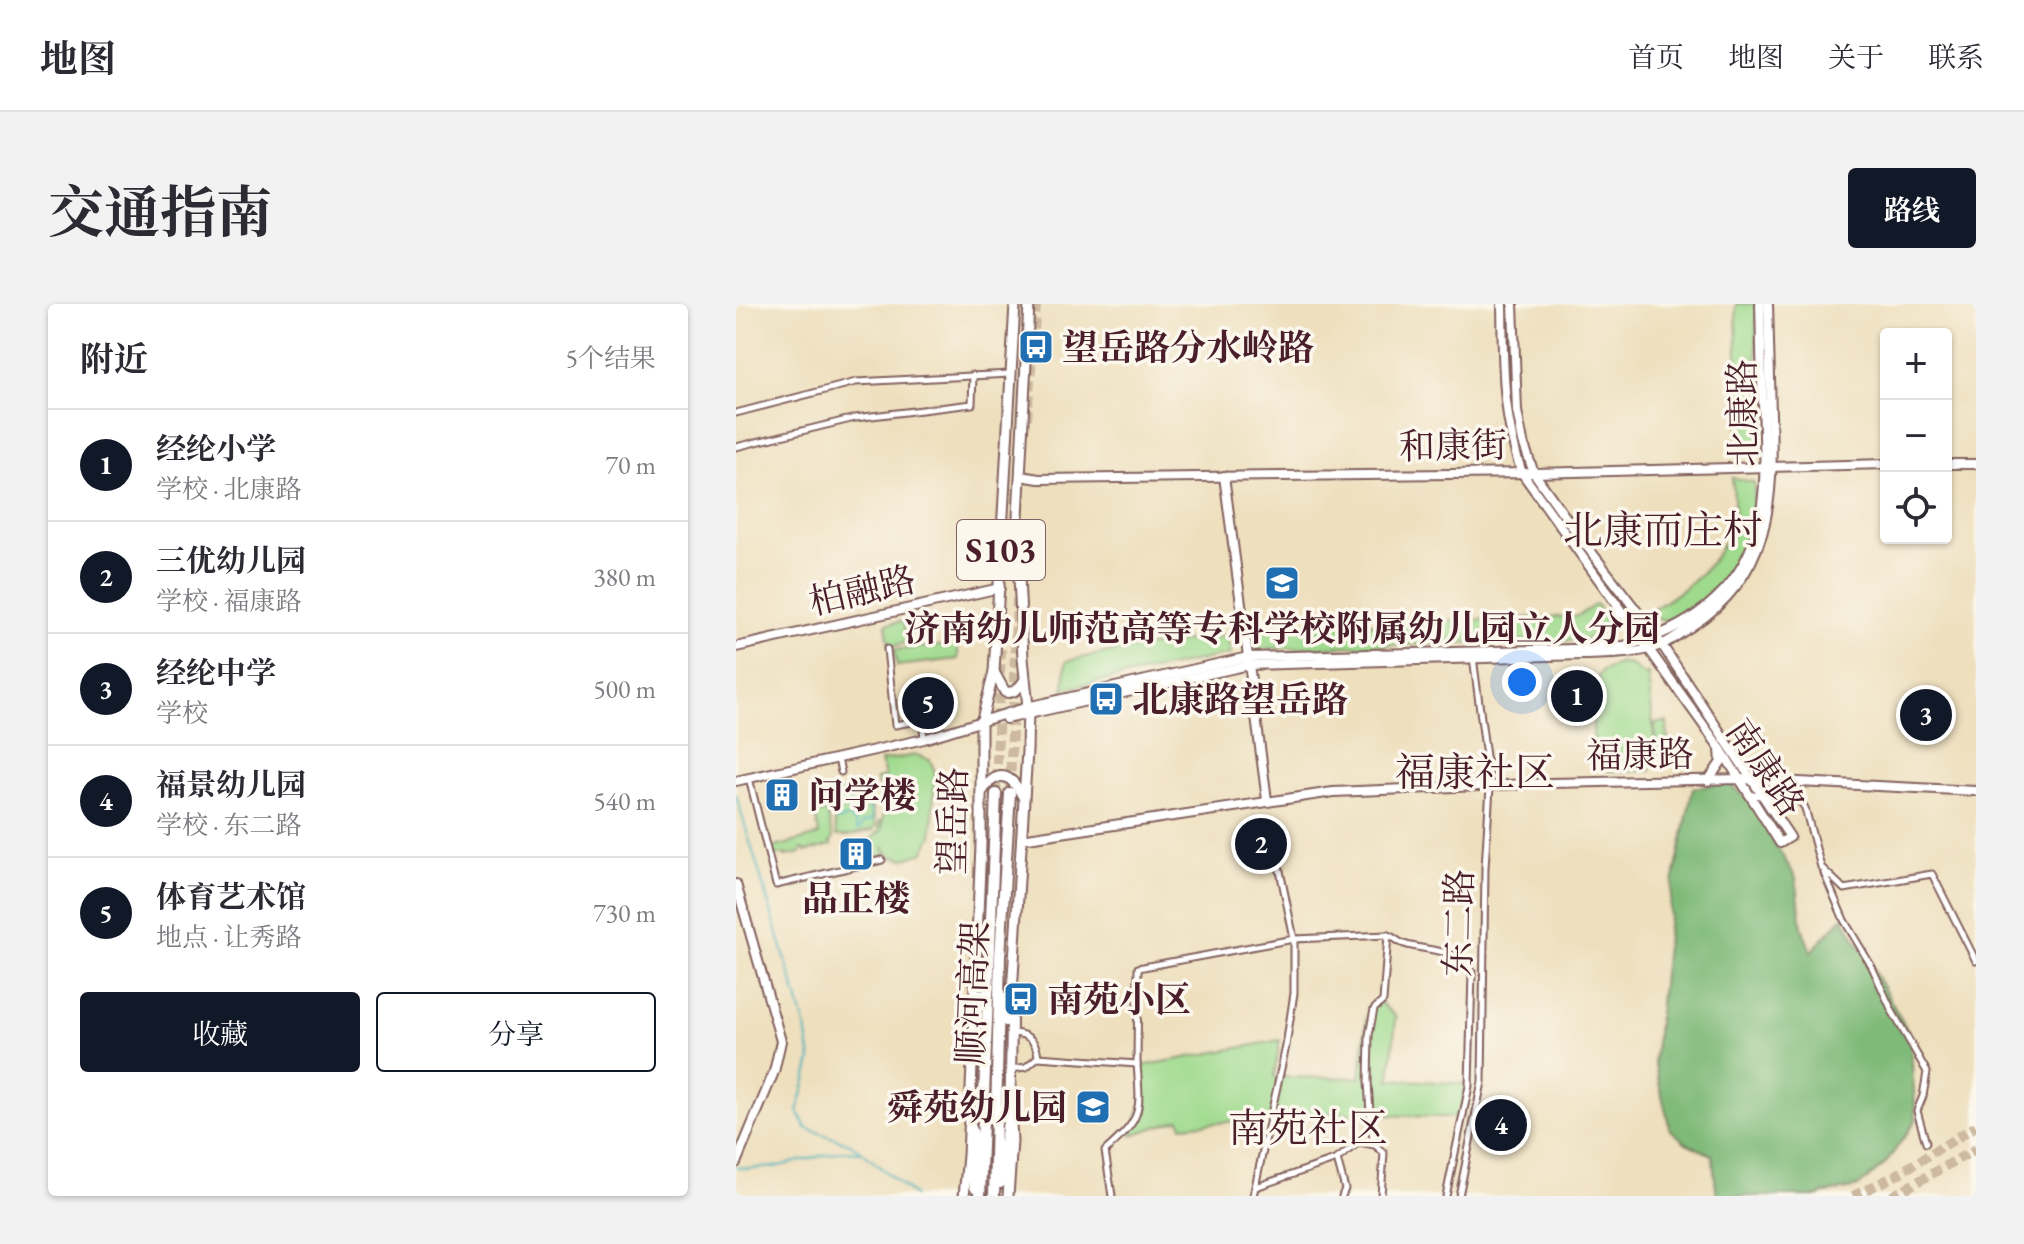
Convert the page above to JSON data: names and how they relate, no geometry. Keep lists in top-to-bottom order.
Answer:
{
  "streets": {
    "highway": ["顺河高架"],
    "main road": ["S103", "望岳路"],
    "street": [
      "北康路",
      "和康街",
      "柏融路",
      "福康路",
      "南康路",
      "东二路"
    ]
  },
  "crossings": [
    ["北康路", "和康街"],
    ["北康路", "南康路"],
    ["北康路", "望岳路"],
    ["北康路", "东二路"],
    ["和康街", "南康路"],
    ["和康街", "望岳路"],
    ["柏融路", "望岳路"],
    ["福康路", "南康路"],
    ["福康路", "望岳路"],
    ["福康路", "东二路"]
  ],
  "districts": ["北康而庄村", "福康社区", "南苑社区"],
  "places": {
    "bus stop": ["望岳路分水岭路", "北康路望岳路", "南苑小区"],
    "school or university": ["济南幼儿师范高等专科学校附属幼儿园立人分园", "舜苑幼儿园"],
    "building": ["问学楼", "品正楼"]
  },
  "page": {
    "header": "地图",
    "nav": [
      "首页",
      "地图",
      "关于",
      "联系"
    ],
    "title": "交通指南",
    "buttons": [
      "路线",
      ["收藏", "分享"]
    ],
    "heading": ["附近", "5个结果"],
    "map_buttons": ["+", "−"],
    "list": [
      {
        "mark": "1",
        "name": "经纶小学",
        "note": "学校 · 北康路",
        "value": "70 m"
      },
      {
        "mark": "2",
        "name": "三优幼儿园",
        "note": "学校 · 福康路",
        "value": "380 m"
      },
      {
        "mark": "3",
        "name": "经纶中学",
        "note": "学校",
        "value": "500 m"
      },
      {
        "mark": "4",
        "name": "福景幼儿园",
        "note": "学校 · 东二路",
        "value": "540 m"
      },
      {
        "mark": "5",
        "name": "体育艺术馆",
        "note": "地点 · 让秀路",
        "value": "730 m"
      }
    ],
    "pins": [
      "1",
      "5",
      "3",
      "2",
      "4"
    ]
  }
}
